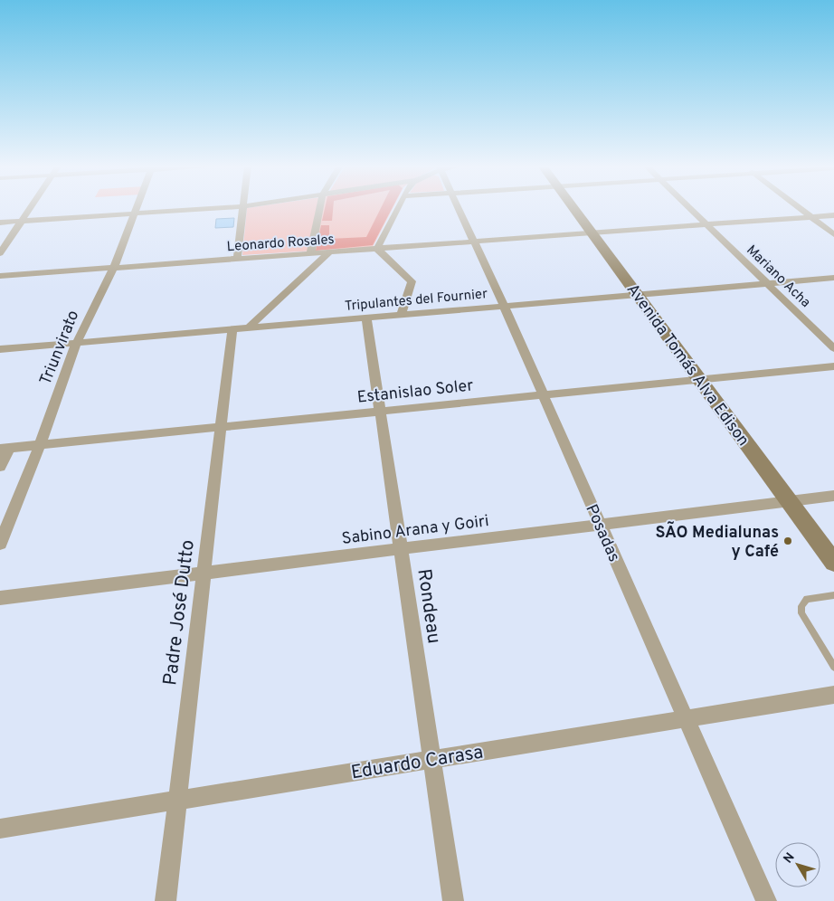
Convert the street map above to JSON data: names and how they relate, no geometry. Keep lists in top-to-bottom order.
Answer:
{
  "streets": {
    "main road": ["Avenida Tomás Alva Edison"],
    "street": [
      "Leonardo Rosales",
      "Mariano Acha",
      "Tripulantes del Fournier",
      "Triunvirato",
      "Estanislao Soler",
      "Sabino Arana y Goiri",
      "Posadas",
      "Rondeau",
      "Padre José Dutto",
      "Eduardo Carasa"
    ]
  },
  "crossings": [
    ["Leonardo Rosales", "Mariano Acha"],
    ["Leonardo Rosales", "Triunvirato"],
    ["Leonardo Rosales", "Avenida Tomás Alva Edison"],
    ["Leonardo Rosales", "Posadas"],
    ["Mariano Acha", "Tripulantes del Fournier"],
    ["Tripulantes del Fournier", "Triunvirato"],
    ["Tripulantes del Fournier", "Avenida Tomás Alva Edison"],
    ["Tripulantes del Fournier", "Posadas"],
    ["Tripulantes del Fournier", "Rondeau"],
    ["Tripulantes del Fournier", "Padre José Dutto"],
    ["Triunvirato", "Estanislao Soler"],
    ["Avenida Tomás Alva Edison", "Estanislao Soler"],
    ["Avenida Tomás Alva Edison", "Sabino Arana y Goiri"],
    ["Estanislao Soler", "Posadas"],
    ["Estanislao Soler", "Rondeau"],
    ["Estanislao Soler", "Padre José Dutto"],
    ["Sabino Arana y Goiri", "Posadas"],
    ["Sabino Arana y Goiri", "Rondeau"],
    ["Sabino Arana y Goiri", "Padre José Dutto"],
    ["Posadas", "Eduardo Carasa"],
    ["Rondeau", "Eduardo Carasa"],
    ["Padre José Dutto", "Eduardo Carasa"]
  ],
  "places": ["SÃO Medialunas y Café"],
  "north": "top left"
}
